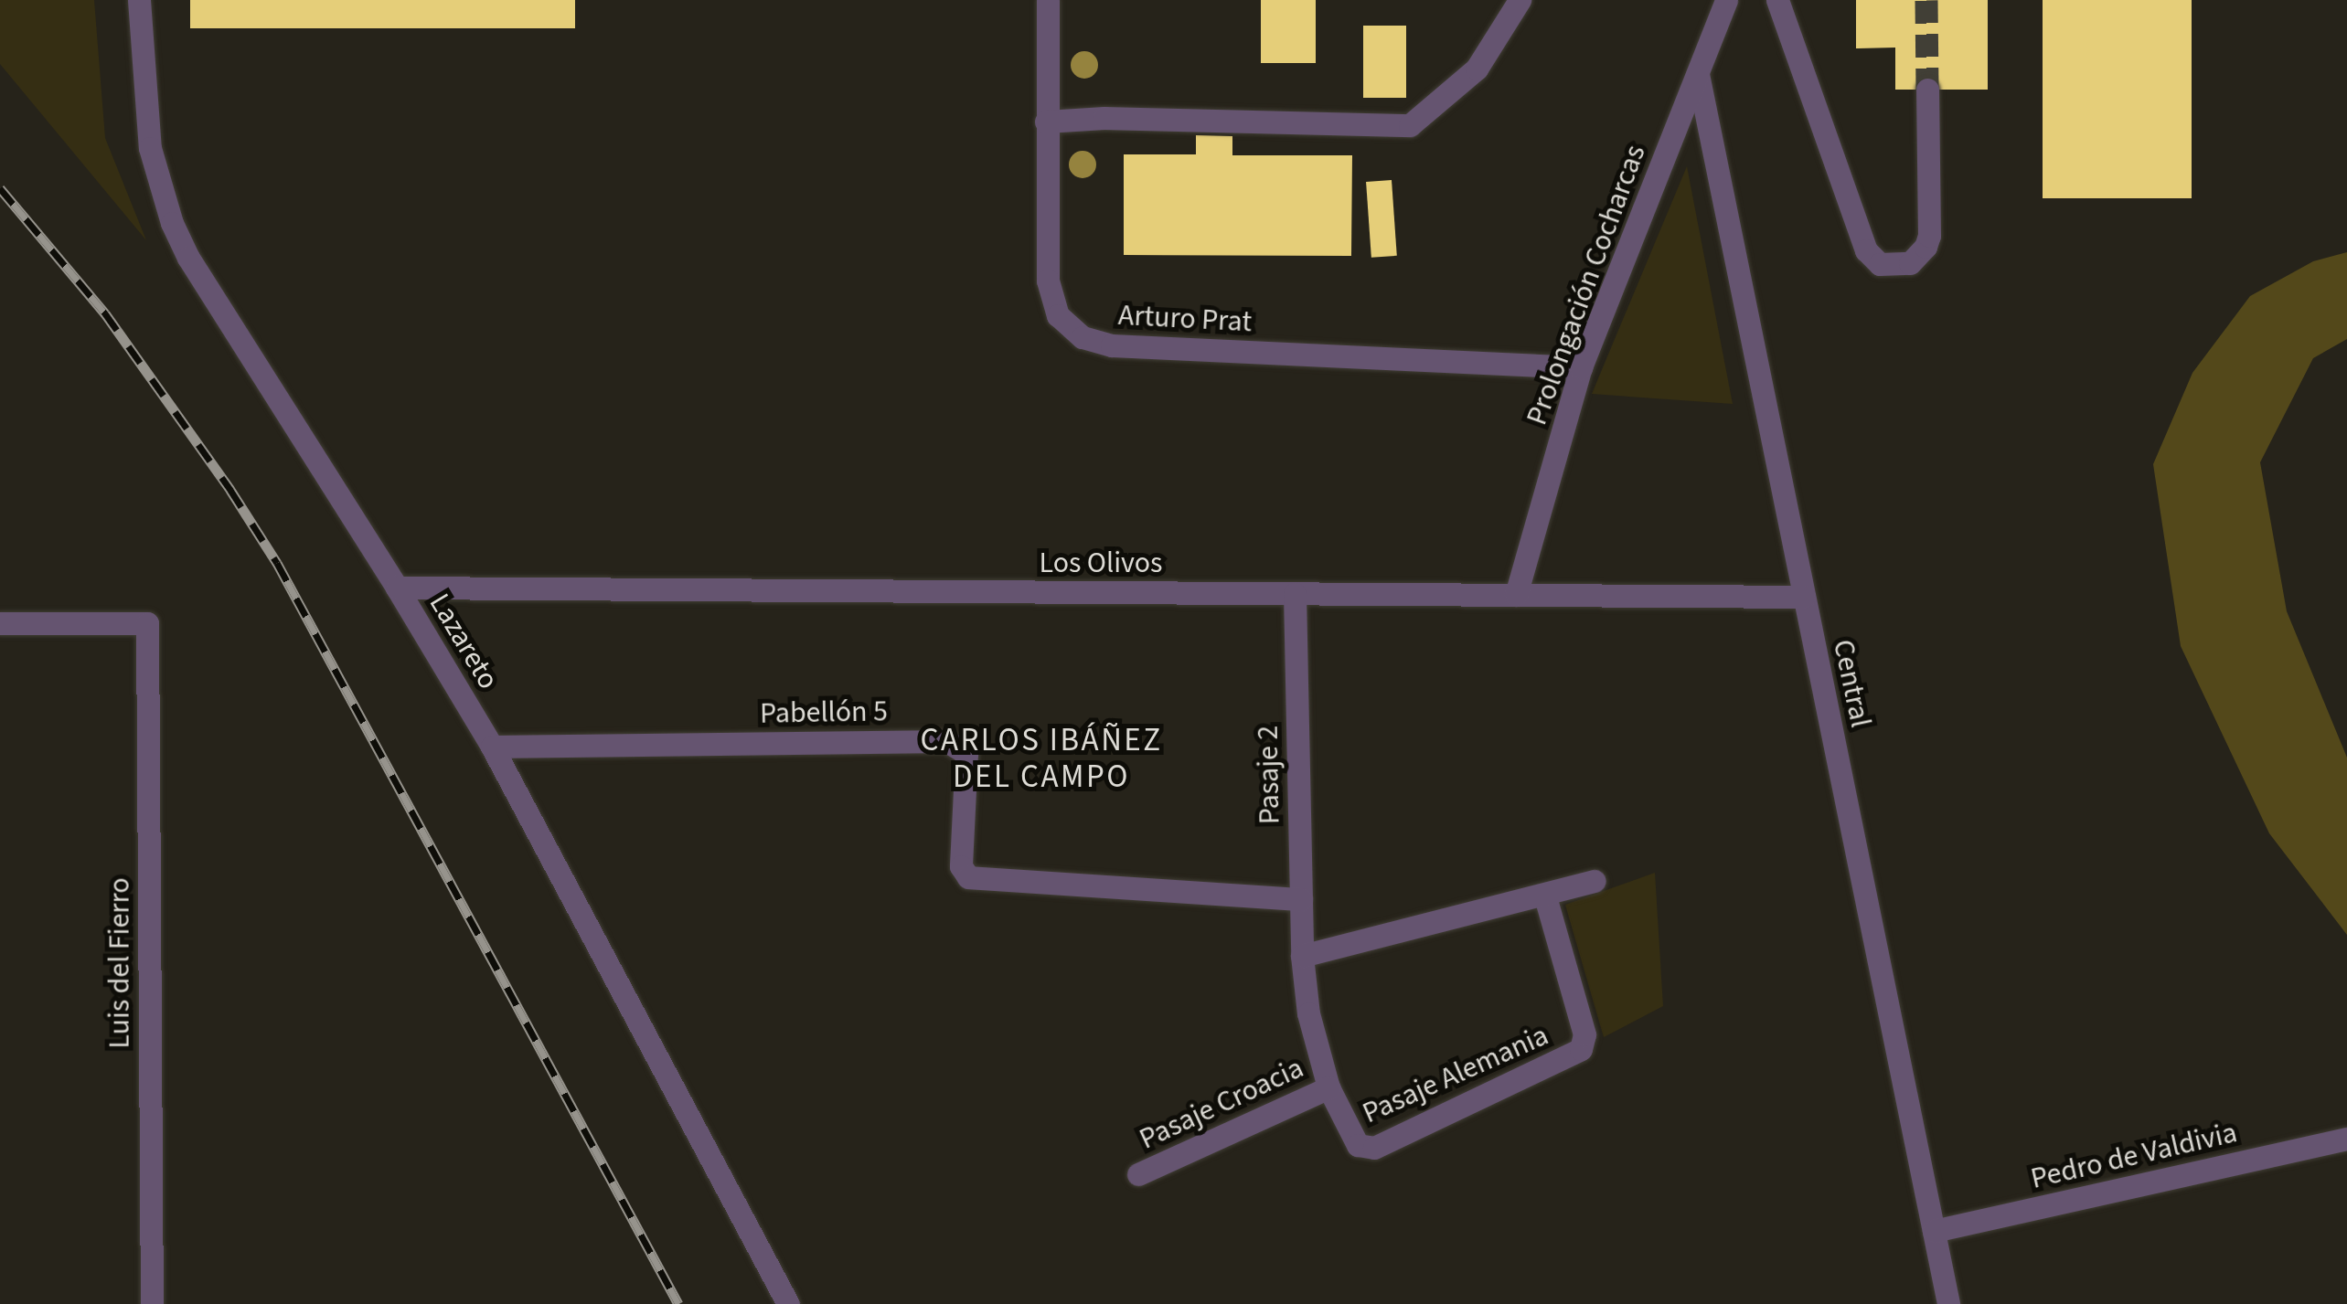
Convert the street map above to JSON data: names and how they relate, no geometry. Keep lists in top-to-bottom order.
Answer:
{
  "streets": {
    "street": [
      "Prolongación Cocharcas",
      "Arturo Prat",
      "Los Olivos",
      "Lazareto",
      "Central",
      "Pabellón 5",
      "Pasaje 2",
      "Luis del Fierro",
      "Pasaje Alemania",
      "Pasaje Croacia",
      "Pedro de Valdivia"
    ]
  },
  "crossings": [
    ["Prolongación Cocharcas", "Arturo Prat"],
    ["Prolongación Cocharcas", "Los Olivos"],
    ["Prolongación Cocharcas", "Central"],
    ["Los Olivos", "Lazareto"],
    ["Los Olivos", "Central"],
    ["Los Olivos", "Pasaje 2"],
    ["Lazareto", "Pabellón 5"],
    ["Central", "Pedro de Valdivia"],
    ["Pabellón 5", "Pasaje 2"],
    ["Pasaje 2", "Pasaje Alemania"],
    ["Pasaje 2", "Pasaje Croacia"]
  ],
  "districts": ["CARLOS IBÁÑEZ DEL CAMPO"]
}
